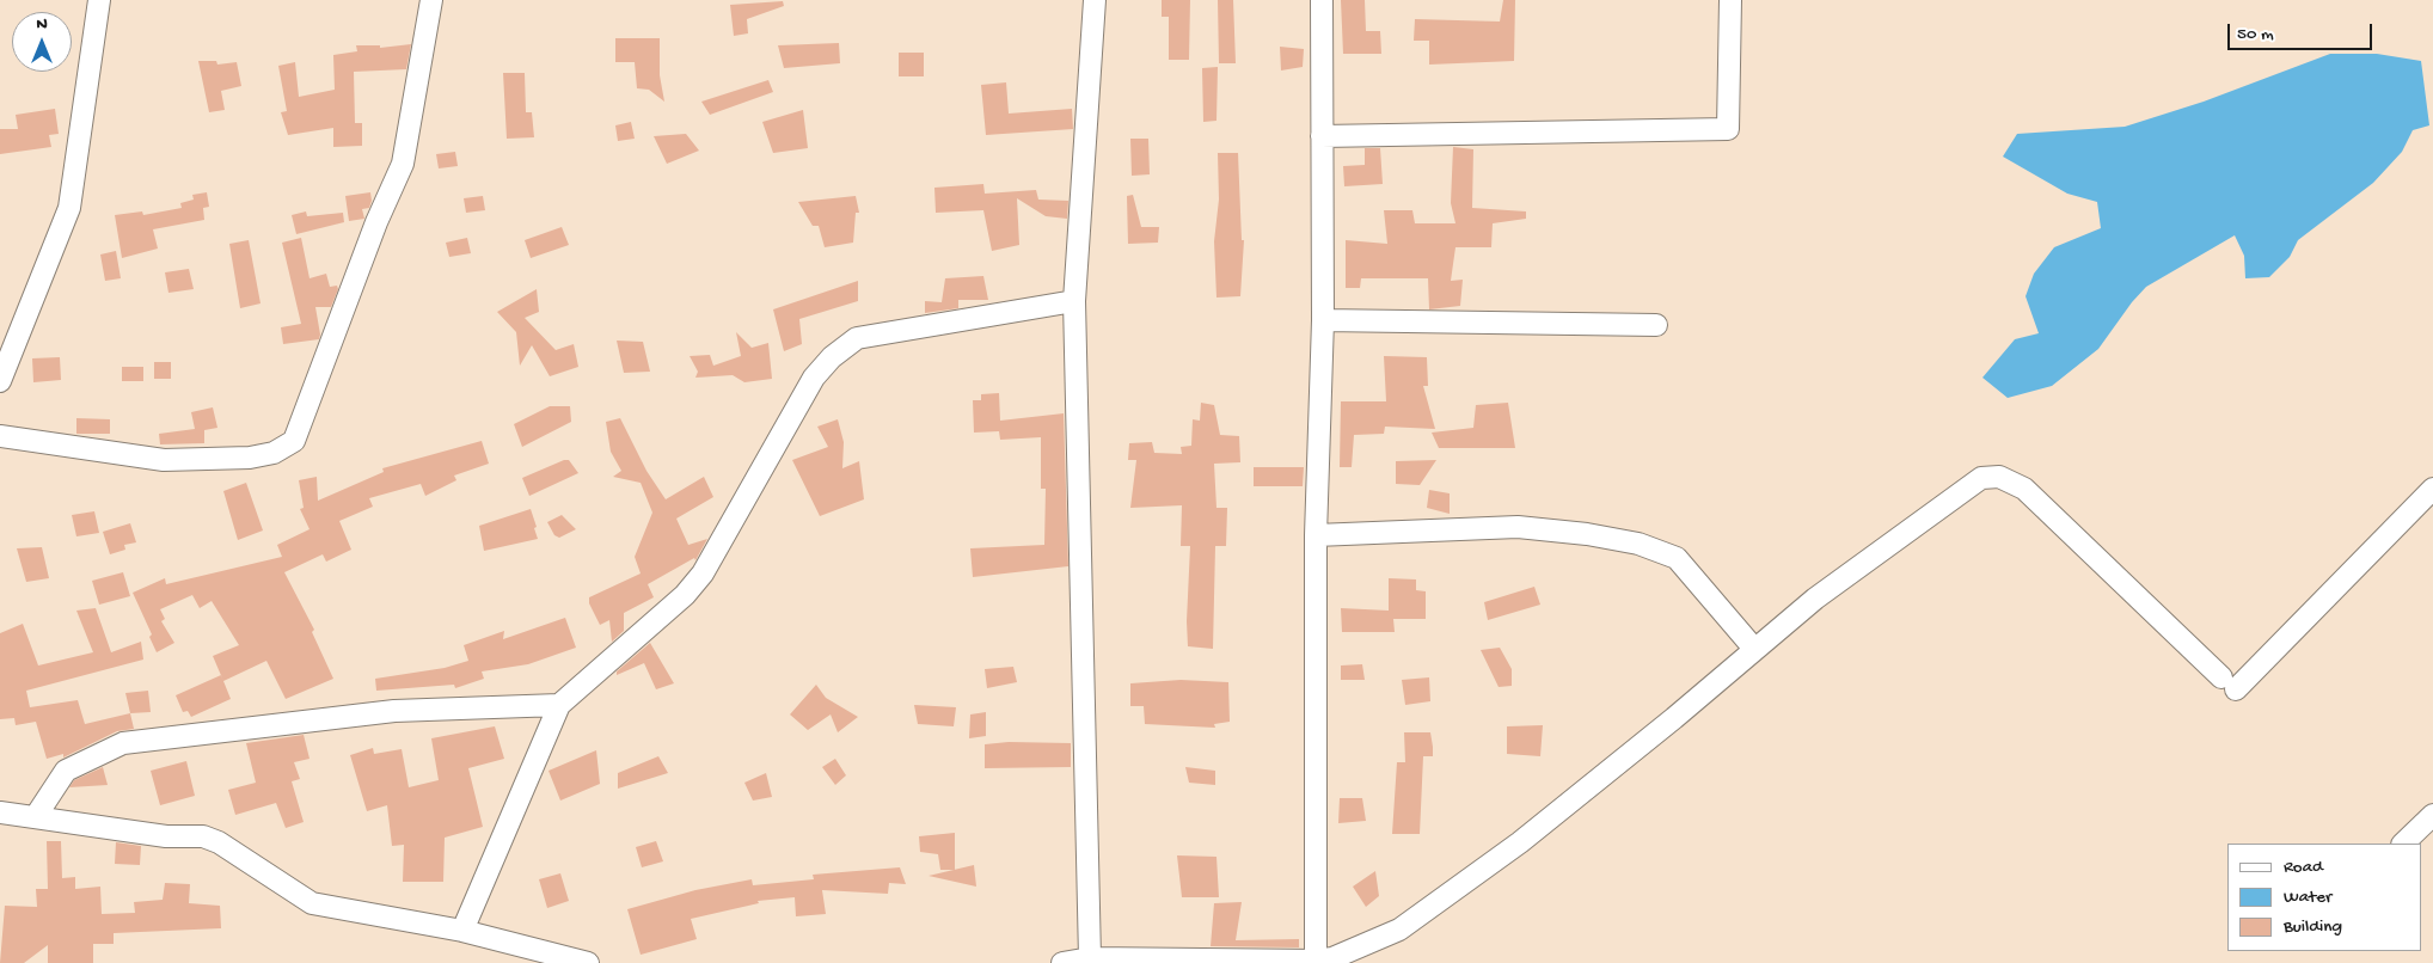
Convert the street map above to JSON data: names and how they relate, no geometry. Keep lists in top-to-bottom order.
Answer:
{
  "legend": ["Road", "Water", "Building"],
  "scale_bar": "50 m",
  "north": "top"
}
